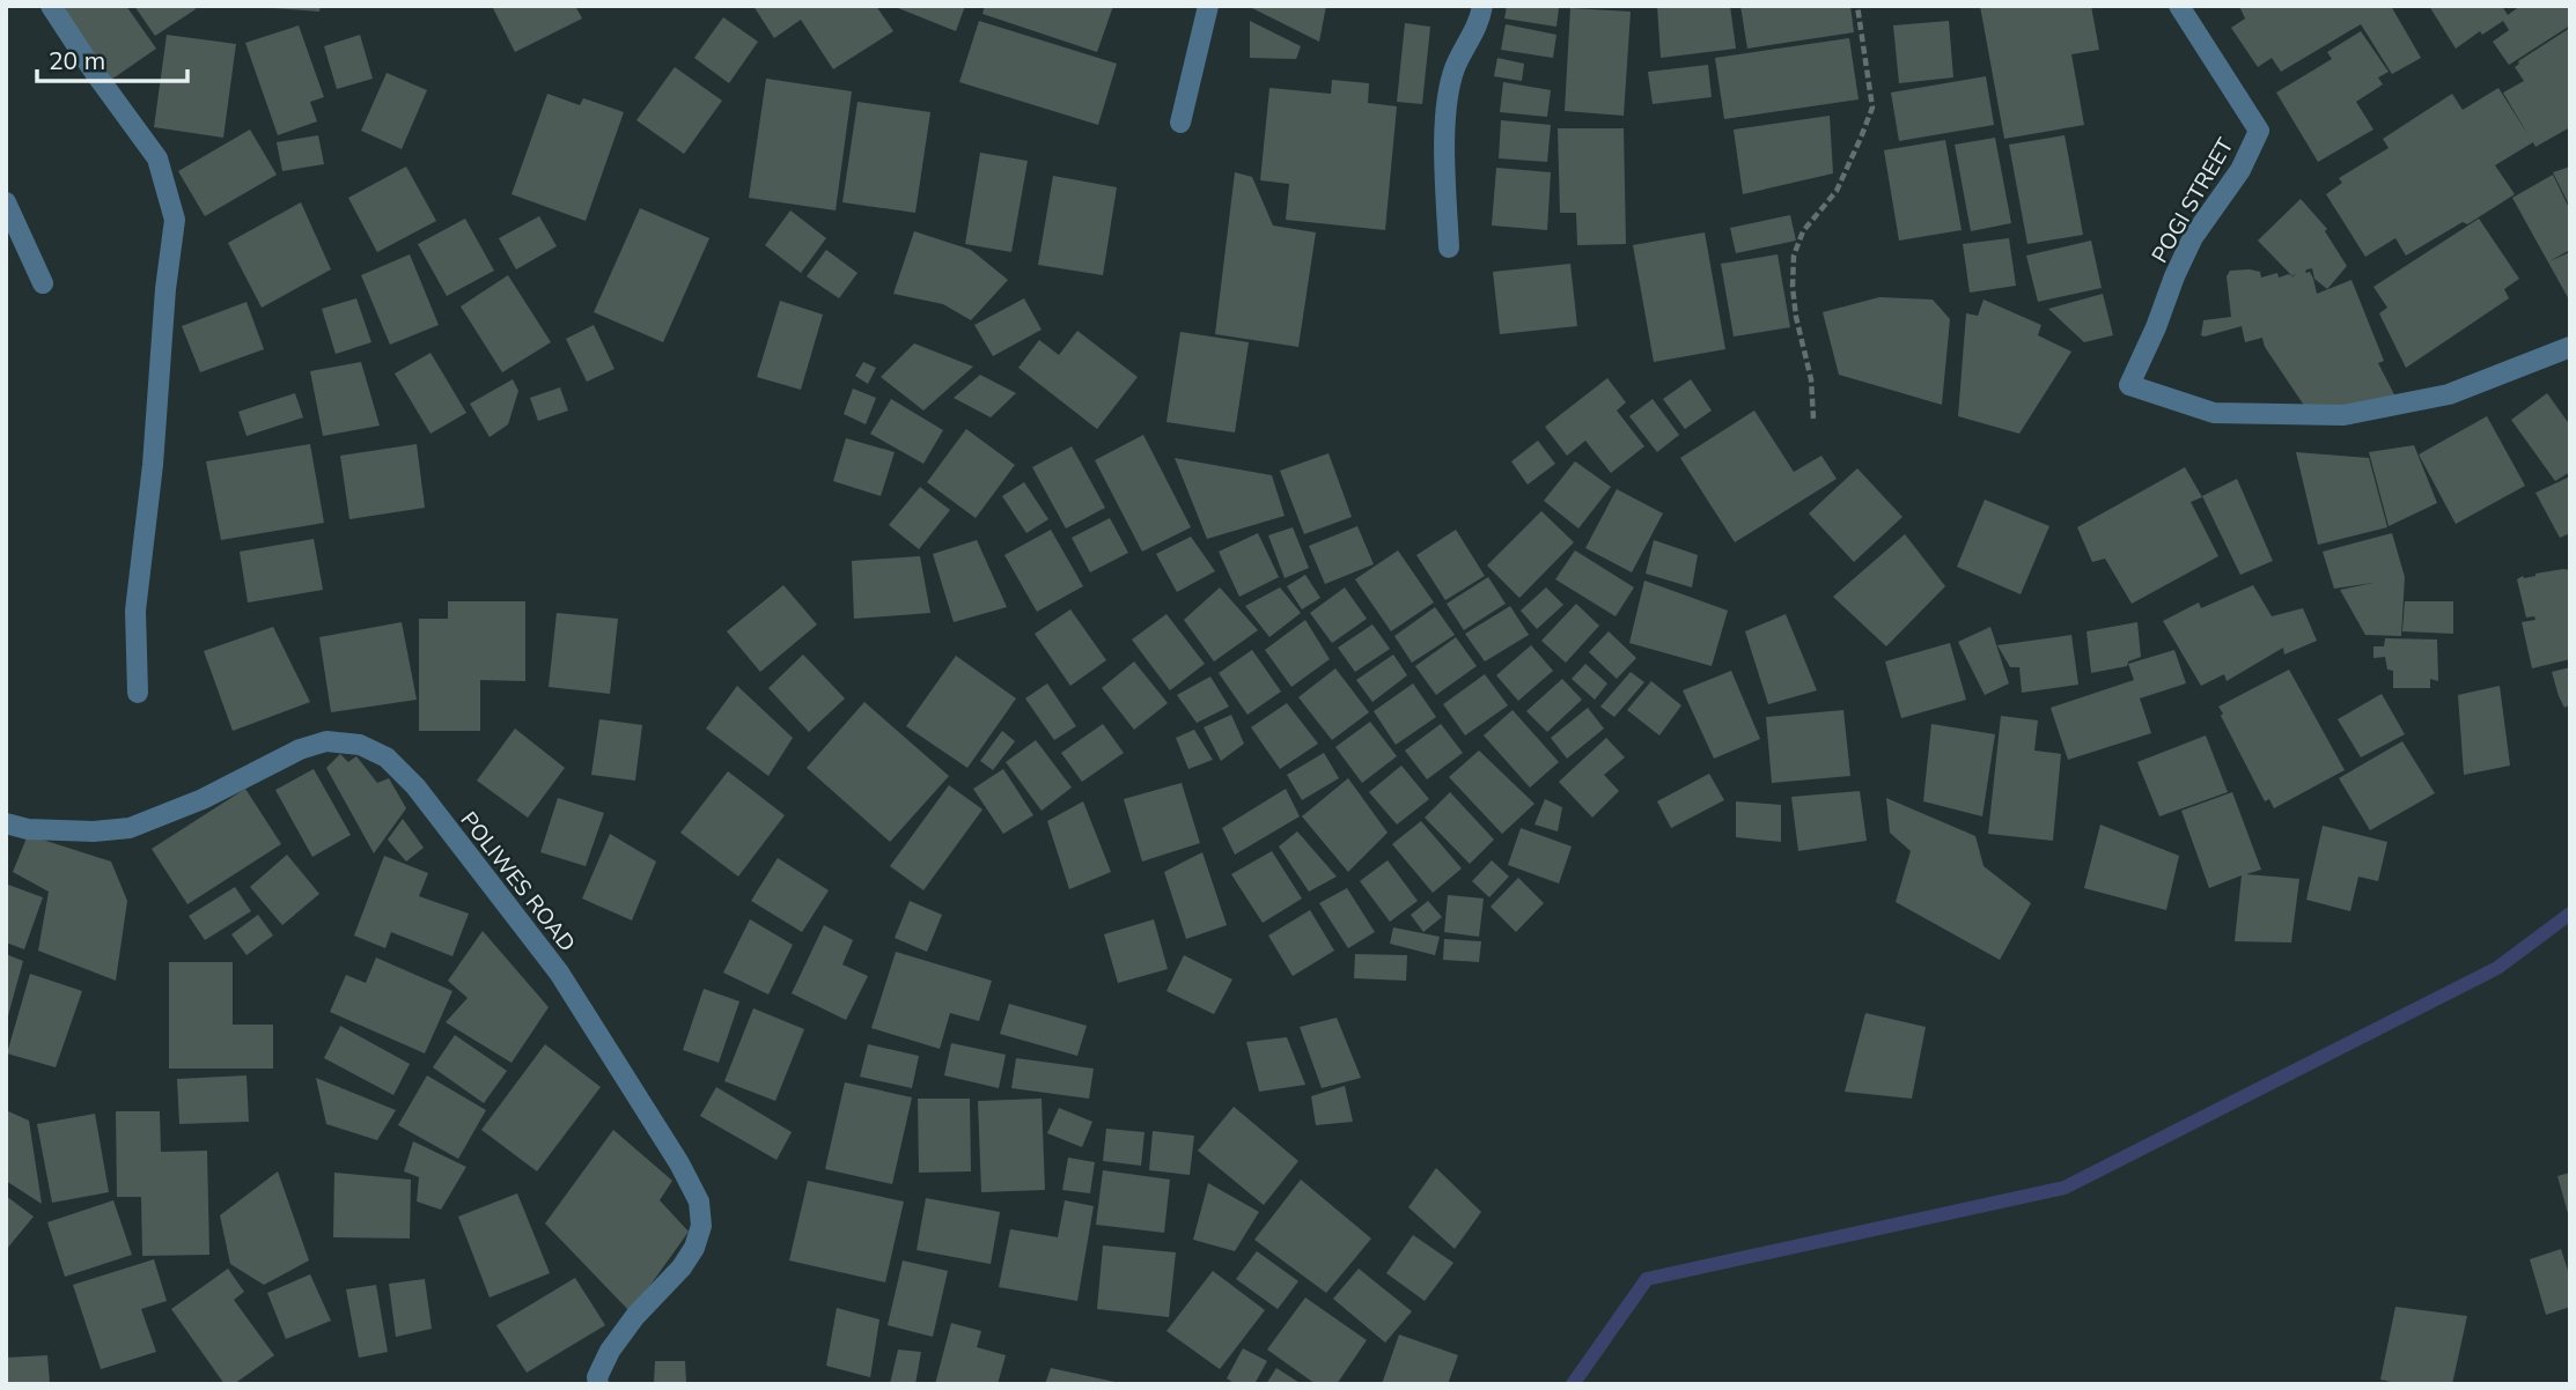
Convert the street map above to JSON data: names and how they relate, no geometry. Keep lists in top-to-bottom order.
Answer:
{
  "streets": {
    "street": ["POGI STREET", "POLIWES ROAD"]
  },
  "scale_bar": "20 m"
}
